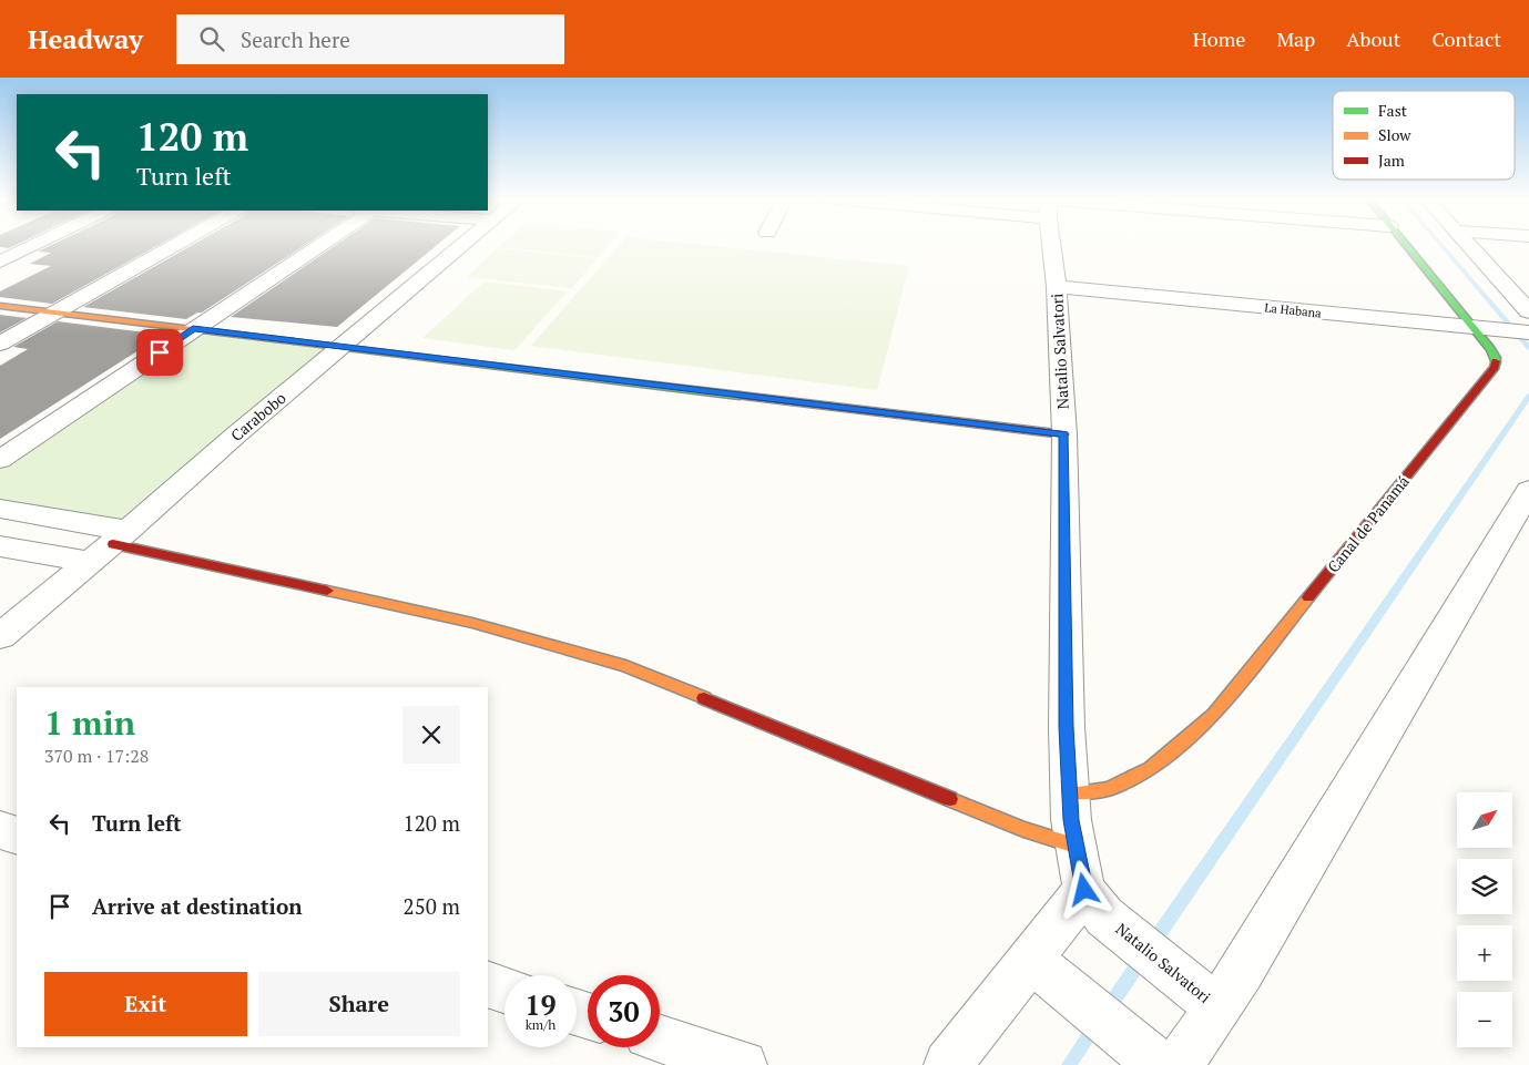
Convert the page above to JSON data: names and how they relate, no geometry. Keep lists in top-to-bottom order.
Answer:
{
  "streets": {
    "street": [
      "La Habana",
      "Natalio Salvatori",
      "Carabobo",
      "Canal de Panamá"
    ]
  },
  "crossings": [
    ["La Habana", "Natalio Salvatori"],
    ["La Habana", "Canal de Panamá"],
    ["Natalio Salvatori", "Canal de Panamá"]
  ],
  "legend": ["Fast", "Slow", "Jam"],
  "north": "top right",
  "page": {
    "header": "Headway",
    "search": "Search here",
    "nav": [
      "Home",
      "Map",
      "About",
      "Contact"
    ],
    "turn": ["120 m", "Turn left"],
    "heading": ["1 min", "370 m · 17:28"],
    "list": [
      {
        "name": "Turn left",
        "value": "120 m"
      },
      {
        "name": "Arrive at destination",
        "value": "250 m"
      }
    ],
    "map_buttons": ["+", "−"],
    "buttons": ["Exit", "Share"],
    "speed": "19 km/h",
    "limit": "30"
  }
}
